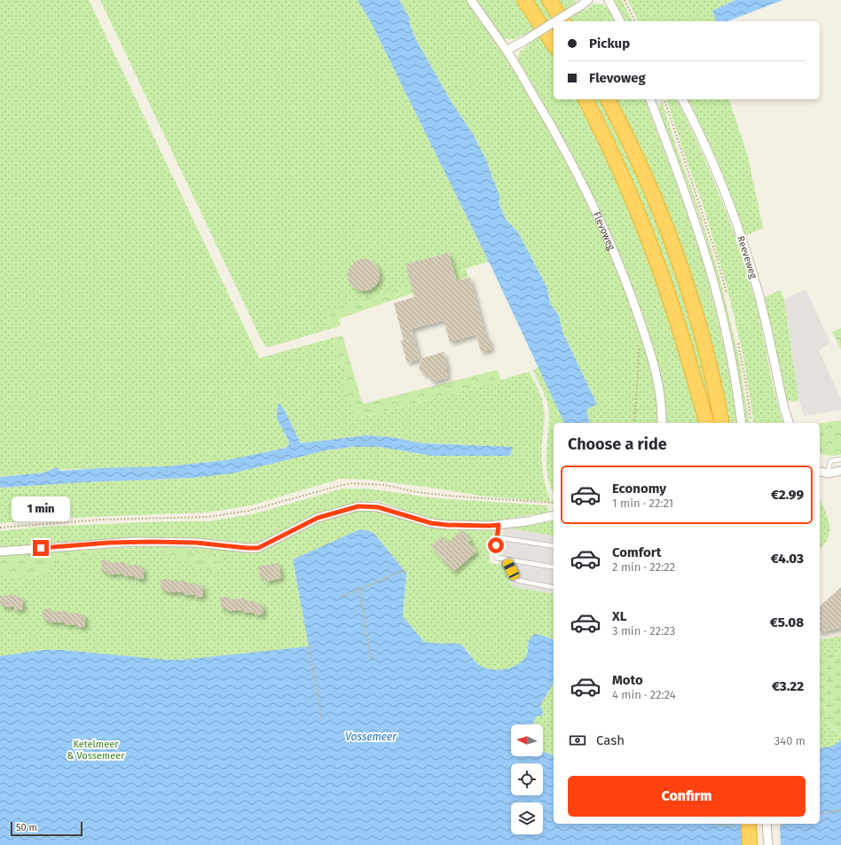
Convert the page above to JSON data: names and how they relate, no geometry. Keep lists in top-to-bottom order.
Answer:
{
  "streets": {
    "street": ["Flevoweg", "Reeveweg"]
  },
  "water": ["Vossemeer"],
  "parks": ["Ketelmeer & Vossemeer"],
  "scale_bar": "50 m",
  "north": "left",
  "page": {
    "banner": ["Pickup", "Flevoweg"],
    "heading": "Choose a ride",
    "list": [
      {
        "name": "Economy",
        "note": "1 min · 22:21",
        "value": "€2.99"
      },
      {
        "name": "Comfort",
        "note": "2 min · 22:22",
        "value": "€4.03"
      },
      {
        "name": "XL",
        "note": "3 min · 22:23",
        "value": "€5.08"
      },
      {
        "name": "Moto",
        "note": "4 min · 22:24",
        "value": "€3.22"
      }
    ],
    "bubble": "1 min",
    "pay": ["Cash", "340 m"],
    "buttons": "Confirm",
    "scale": "50 m"
  }
}
